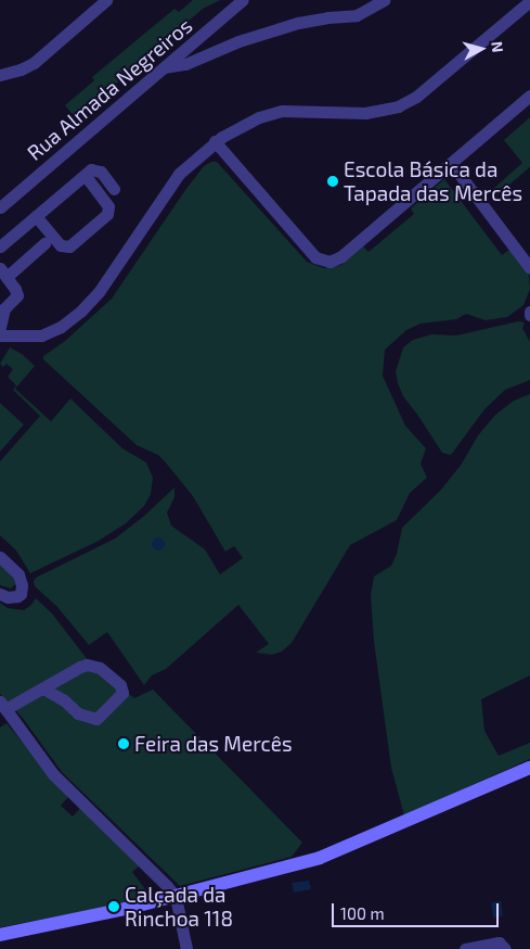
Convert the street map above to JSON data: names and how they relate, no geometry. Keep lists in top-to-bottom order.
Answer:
{
  "streets": {
    "street": ["Rua Almada Negreiros"]
  },
  "places": ["Escola Básica da Tapada das Mercês", "Feira das Mercês", "Calçada da Rinchoa 118"],
  "scale_bar": "100 m",
  "north": "right"
}
